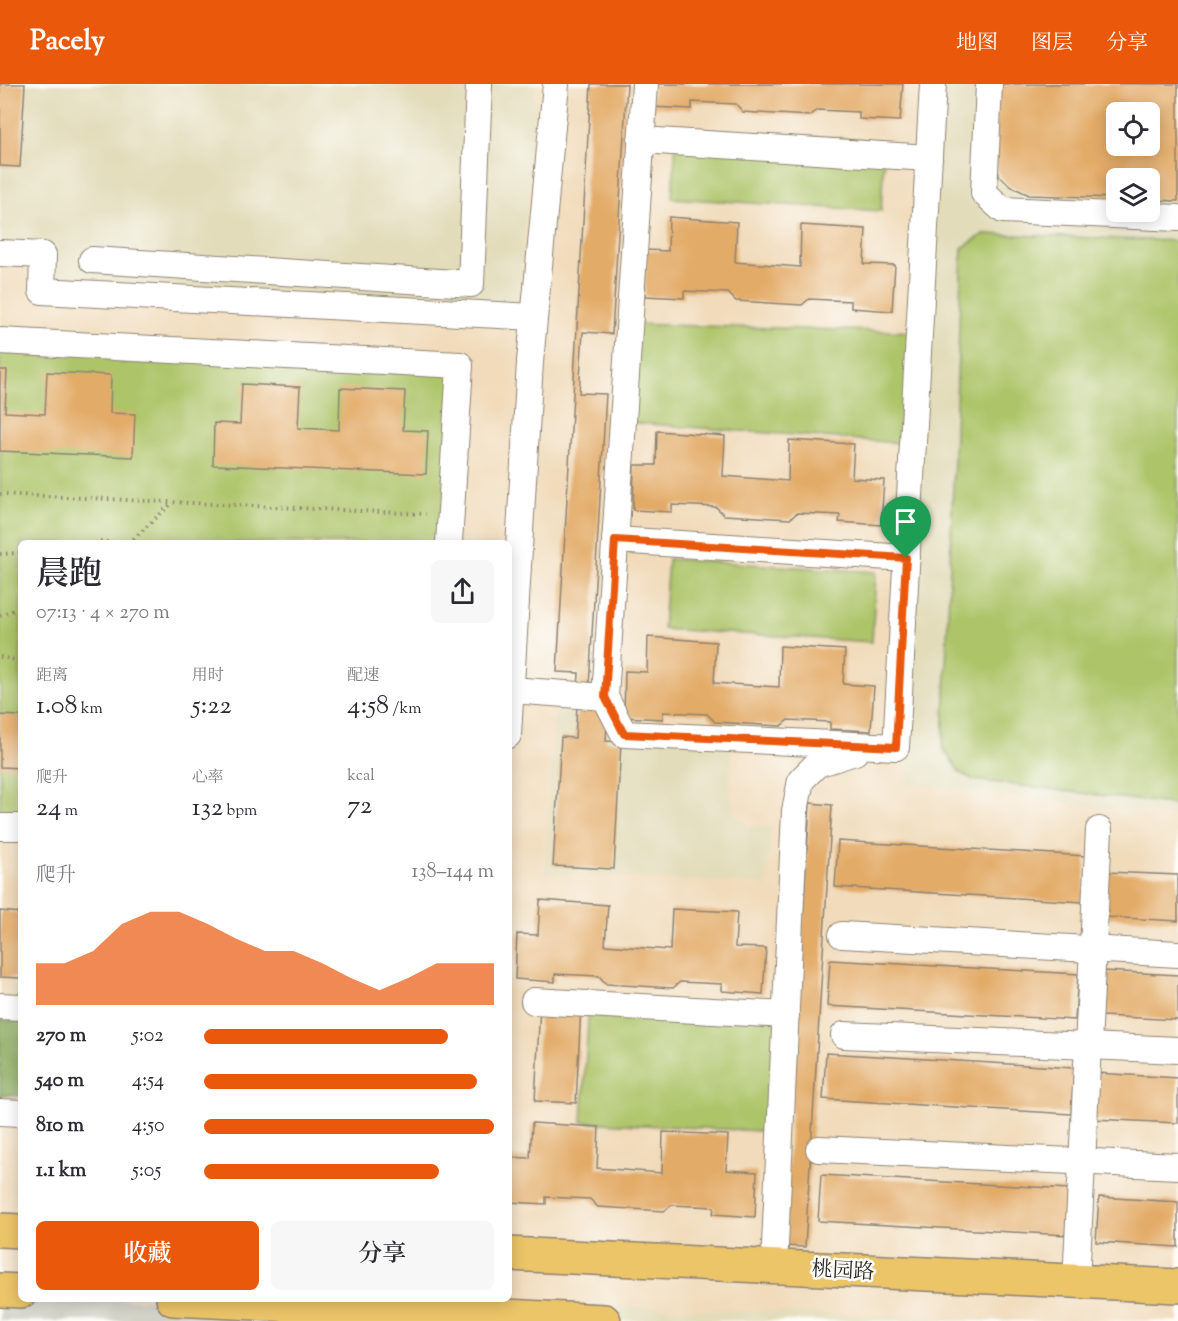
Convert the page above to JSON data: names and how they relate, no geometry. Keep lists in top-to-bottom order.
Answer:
{
  "streets": {
    "main road": ["桃园路"]
  },
  "page": {
    "header": "Pacely",
    "nav": ["地图", "图层", "分享"],
    "heading": ["晨跑", "07:13 · 4 × 270 m"],
    "stats": [
      ["距离", "1.08 km"],
      ["用时", "5:22"],
      ["配速", "4:58 /km"],
      ["爬升", "24 m"],
      ["心率", "132 bpm"],
      ["kcal", "72"]
    ],
    "chart": ["爬升", "138–144 m"],
    "list": [
      {
        "name": "270 m",
        "note": "5:02"
      },
      {
        "name": "540 m",
        "note": "4:54"
      },
      {
        "name": "810 m",
        "note": "4:50"
      },
      {
        "name": "1.1 km",
        "note": "5:05"
      }
    ],
    "buttons": ["收藏", "分享"]
  }
}
